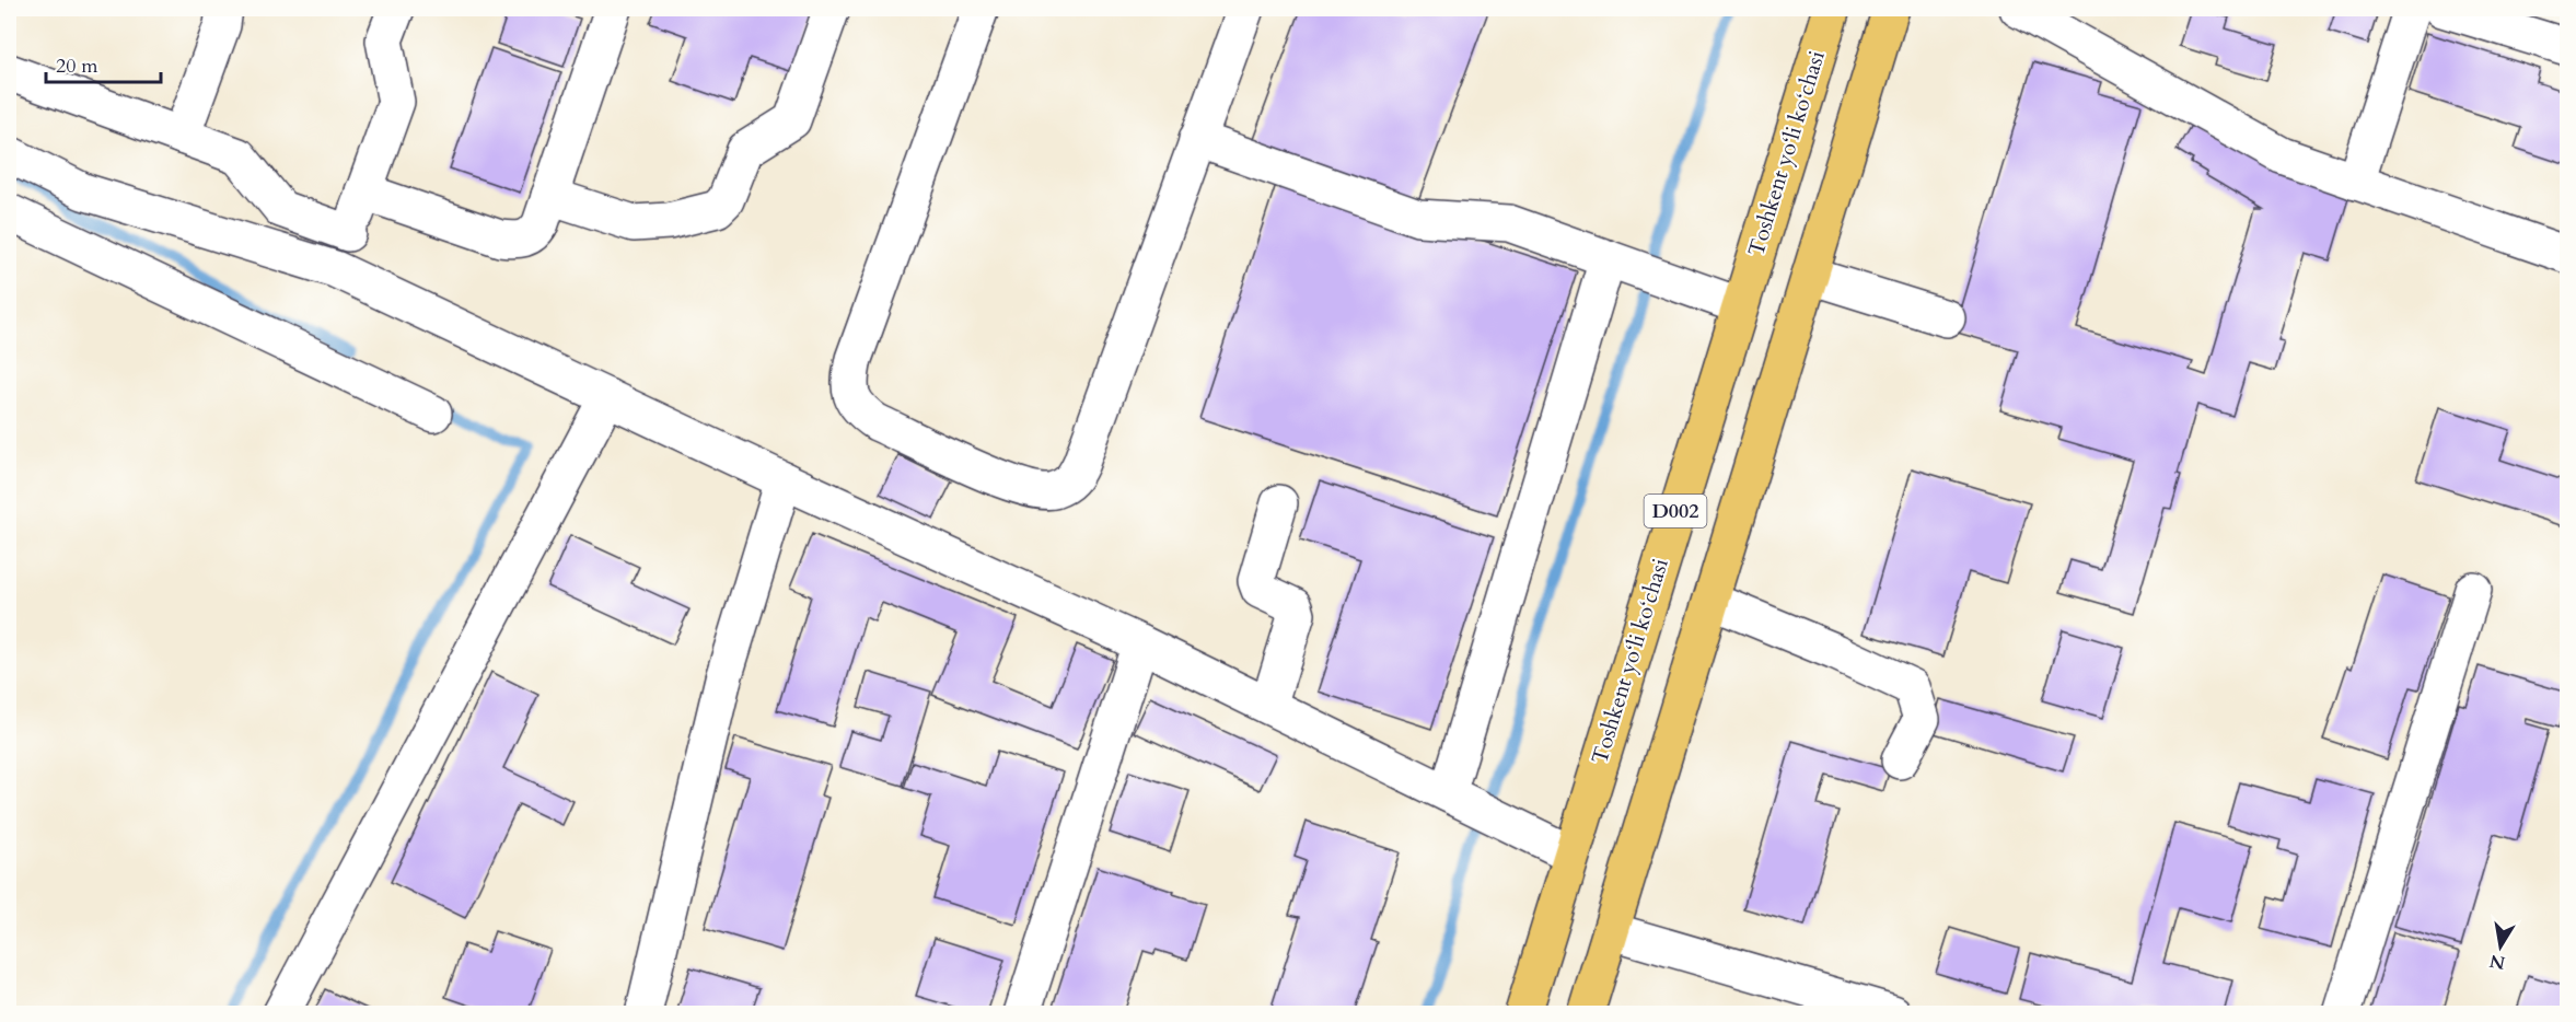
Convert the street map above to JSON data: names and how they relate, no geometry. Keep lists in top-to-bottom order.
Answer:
{
  "streets": {
    "highway": ["Toshkent yo‘li ko‘chasi", "D002"]
  },
  "scale_bar": "20 m",
  "north": "bottom"
}
